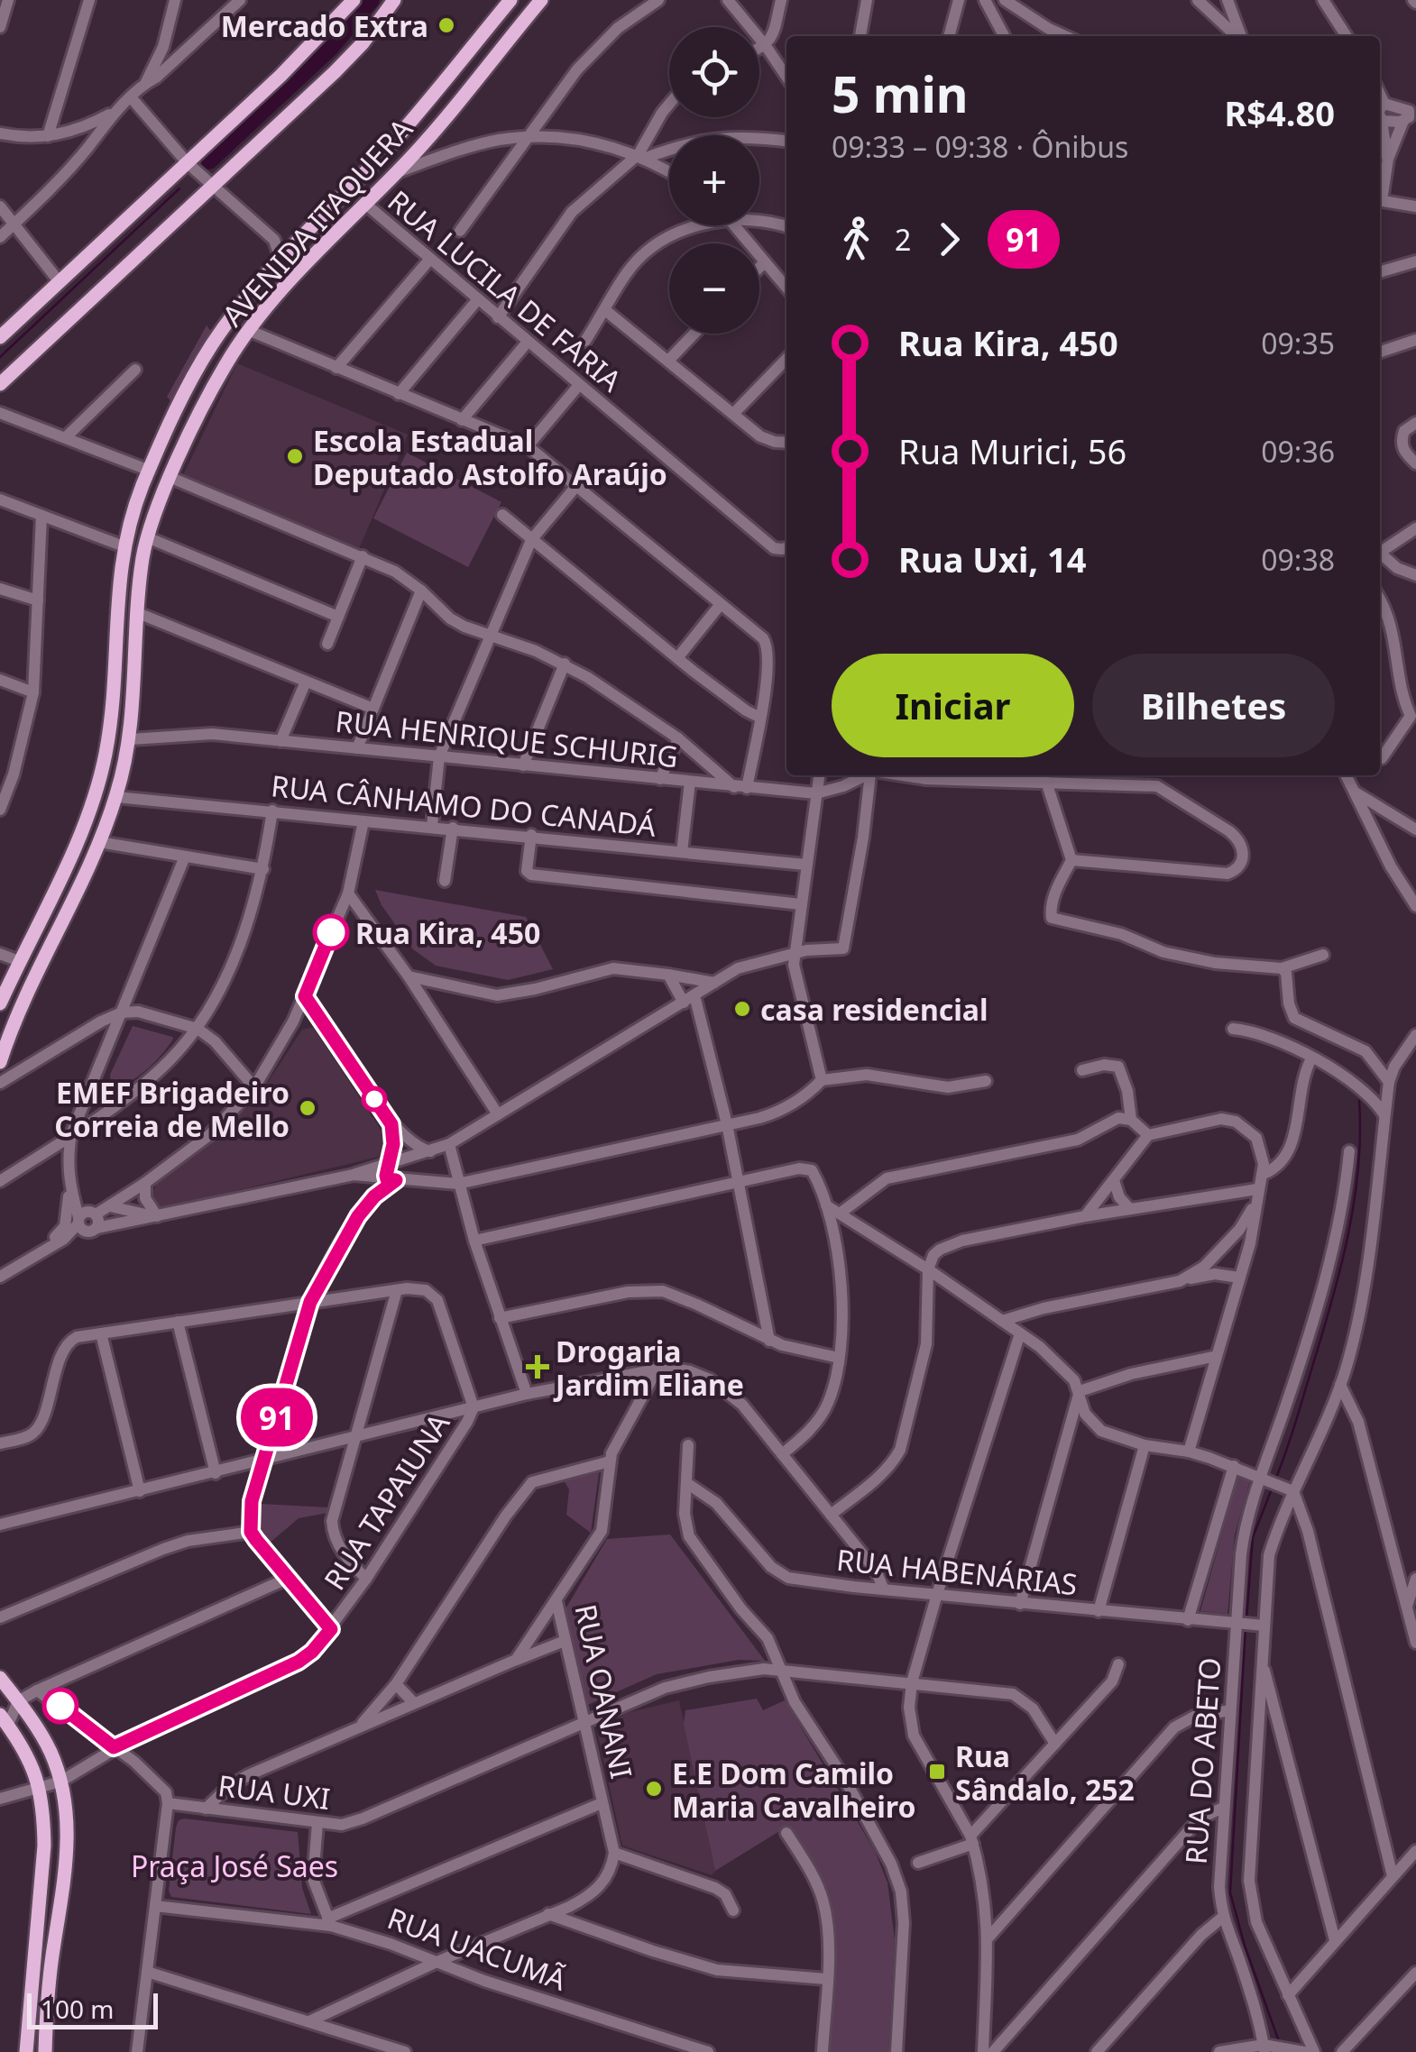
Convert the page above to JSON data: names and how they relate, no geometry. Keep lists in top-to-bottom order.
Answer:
{
  "streets": {
    "main road": ["AVENIDA ITAQUERA"],
    "street": [
      "RUA LUCILA DE FARIA",
      "RUA HENRIQUE SCHURIG",
      "RUA CÂNHAMO DO CANADÁ",
      "RUA TAPAIUNA",
      "RUA HABENÁRIAS",
      "RUA OANANI",
      "RUA DO ABETO",
      "RUA UXI",
      "RUA UACUMÃ"
    ]
  },
  "crossings": [
    ["AVENIDA ITAQUERA", "RUA LUCILA DE FARIA"],
    ["AVENIDA ITAQUERA", "RUA HENRIQUE SCHURIG"],
    ["AVENIDA ITAQUERA", "RUA CÂNHAMO DO CANADÁ"],
    ["RUA HABENÁRIAS", "RUA DO ABETO"],
    ["RUA OANANI", "RUA UXI"]
  ],
  "parks": ["Praça José Saes"],
  "places": {
    "other": [
      "Mercado Extra",
      "Escola Estadual Deputado Astolfo Araújo",
      "Rua Kira, 450",
      "casa residencial",
      "EMEF Brigadeiro Correia de Mello",
      "E.E Dom Camilo Maria Cavalheiro"
    ],
    "health": ["Drogaria Jardim Eliane"],
    "transit": ["Rua Sândalo, 252"]
  },
  "lines": ["bus line 91"],
  "scale_bar": "100 m",
  "page": {
    "on_map": "91",
    "map_buttons": ["+", "−"],
    "heading": ["5 min", "09:33 – 09:38 · Ônibus", "R$4.80"],
    "legs": ["2", "91"],
    "list": [
      {
        "name": "Rua Kira, 450",
        "value": "09:35"
      },
      {
        "name": "Rua Murici, 56",
        "value": "09:36"
      },
      {
        "name": "Rua Uxi, 14",
        "value": "09:38"
      }
    ],
    "buttons": ["Iniciar", "Bilhetes"],
    "scale": "100 m"
  }
}
